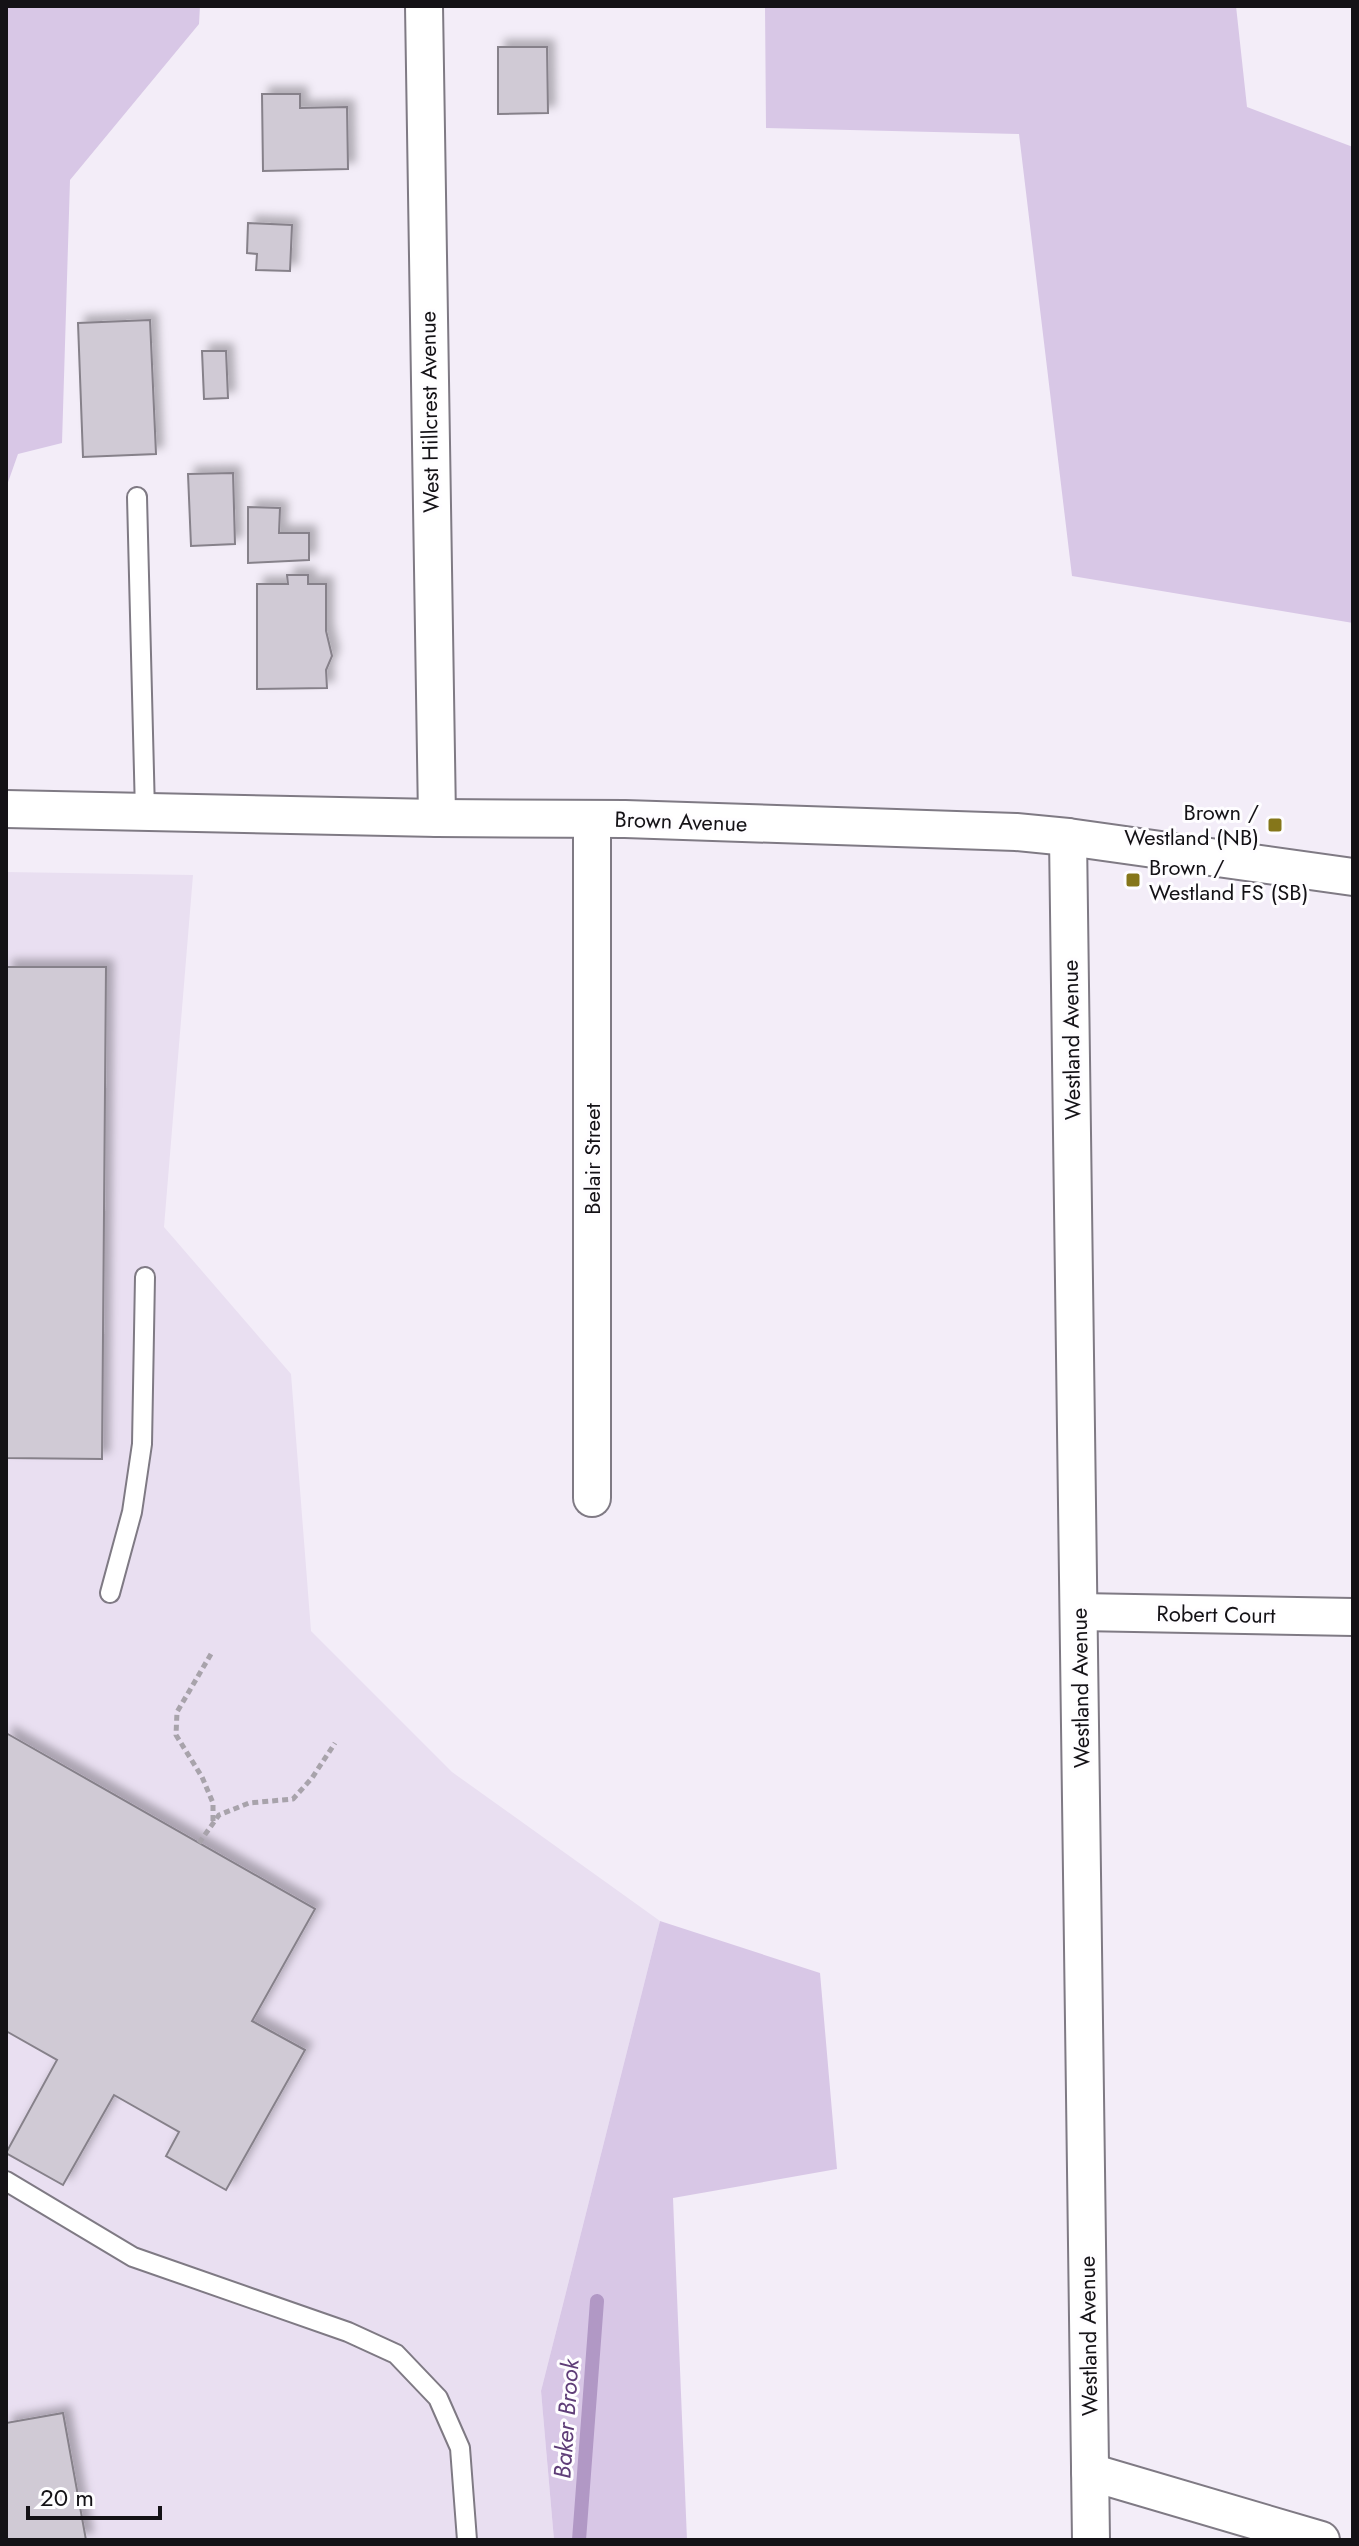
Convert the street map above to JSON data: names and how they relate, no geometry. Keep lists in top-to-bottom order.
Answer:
{
  "streets": {
    "street": [
      "West Hillcrest Avenue",
      "Brown Avenue",
      "Westland Avenue",
      "Belair Street",
      "Robert Court"
    ]
  },
  "crossings": [
    ["West Hillcrest Avenue", "Brown Avenue"],
    ["Brown Avenue", "Westland Avenue"],
    ["Brown Avenue", "Belair Street"],
    ["Westland Avenue", "Robert Court"]
  ],
  "water": ["Baker Brook"],
  "places": {
    "transit": ["Brown / Westland (NB)", "Brown / Westland FS (SB)"]
  },
  "scale_bar": "20 m"
}
